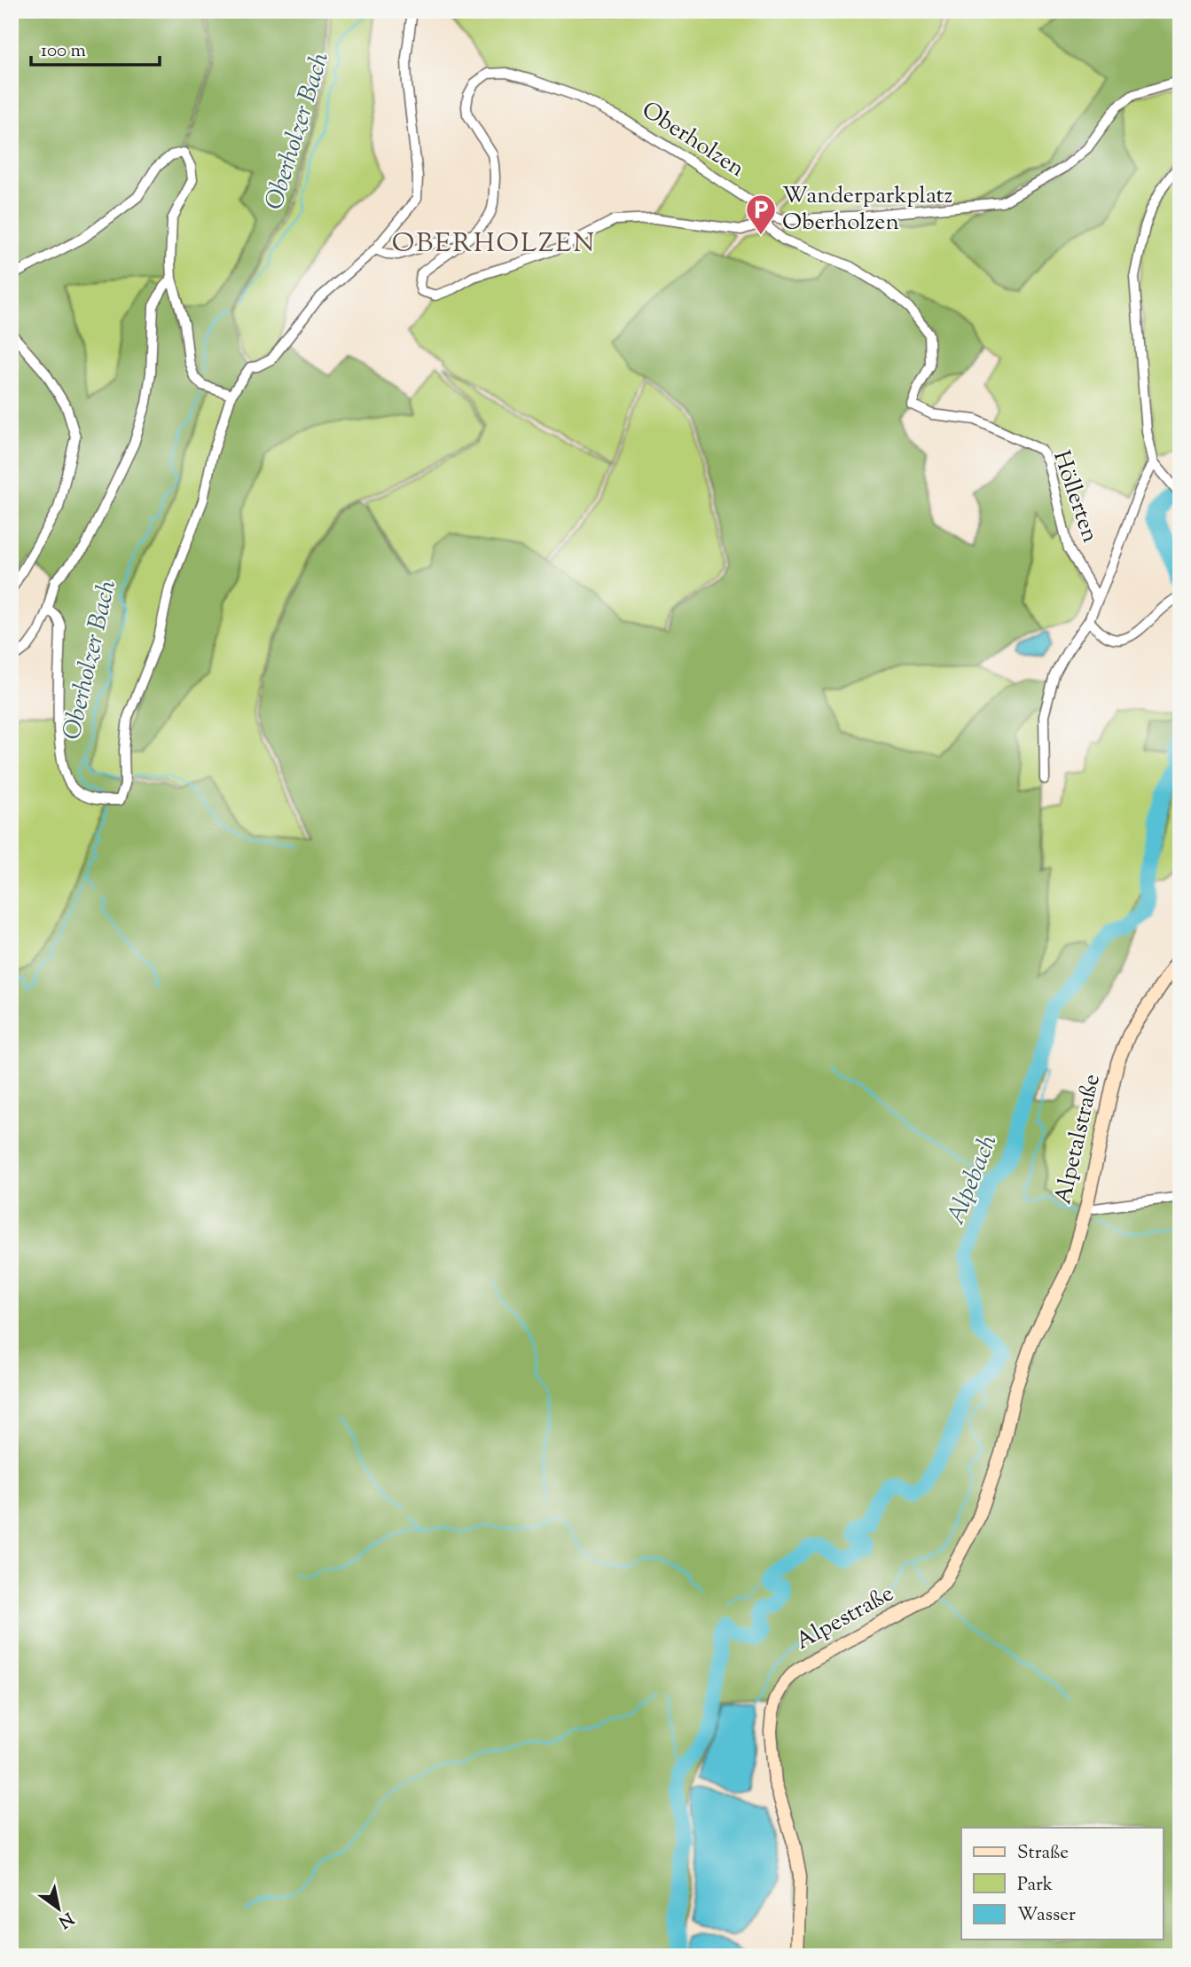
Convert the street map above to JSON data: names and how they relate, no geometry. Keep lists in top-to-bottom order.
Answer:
{
  "streets": {
    "main road": ["Alpetalstraße", "Alpestraße"],
    "street": ["Oberholzen", "Höllerten"]
  },
  "crossings": [
    ["Oberholzen", "Höllerten"],
    ["Alpetalstraße", "Alpestraße"]
  ],
  "districts": ["OBERHOLZEN"],
  "water": ["Oberholzer Bach", "Alpebach"],
  "places": {
    "parking": ["Wanderparkplatz Oberholzen"]
  },
  "legend": ["Straße", "Park", "Wasser"],
  "scale_bar": "100 m",
  "north": "bottom right"
}
